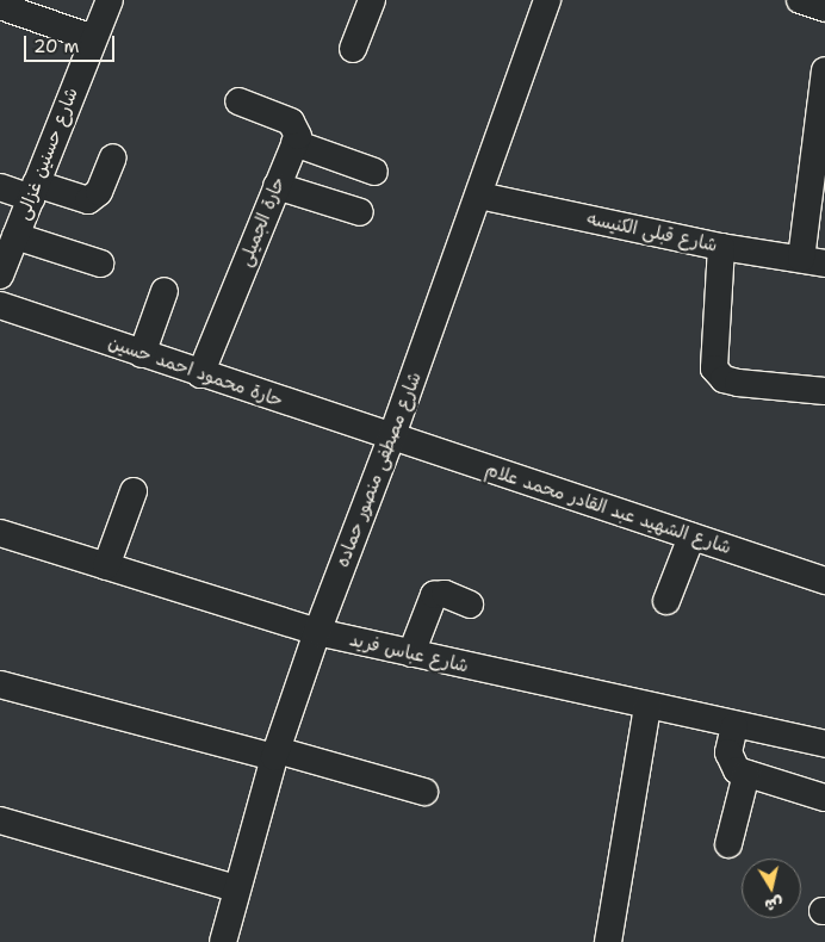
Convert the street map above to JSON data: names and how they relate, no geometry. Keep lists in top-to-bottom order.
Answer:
{
  "streets": {
    "street": [
      "شارع حسنين غزالى",
      "حارة الجميلى",
      "شارع قبلى الكنيسه",
      "حارة محمود احمد حسين",
      "شارع مصطفى منصور حماده",
      "شارع الشهيد عبد القادر محمد علام",
      "شارع عباس فريد"
    ]
  },
  "crossings": [
    ["حارة الجميلى", "حارة محمود احمد حسين"],
    ["شارع قبلى الكنيسه", "شارع مصطفى منصور حماده"],
    ["حارة محمود احمد حسين", "شارع مصطفى منصور حماده"],
    ["حارة محمود احمد حسين", "شارع الشهيد عبد القادر محمد علام"],
    ["شارع مصطفى منصور حماده", "شارع الشهيد عبد القادر محمد علام"],
    ["شارع مصطفى منصور حماده", "شارع عباس فريد"]
  ],
  "scale_bar": "20 m",
  "north": "bottom"
}
